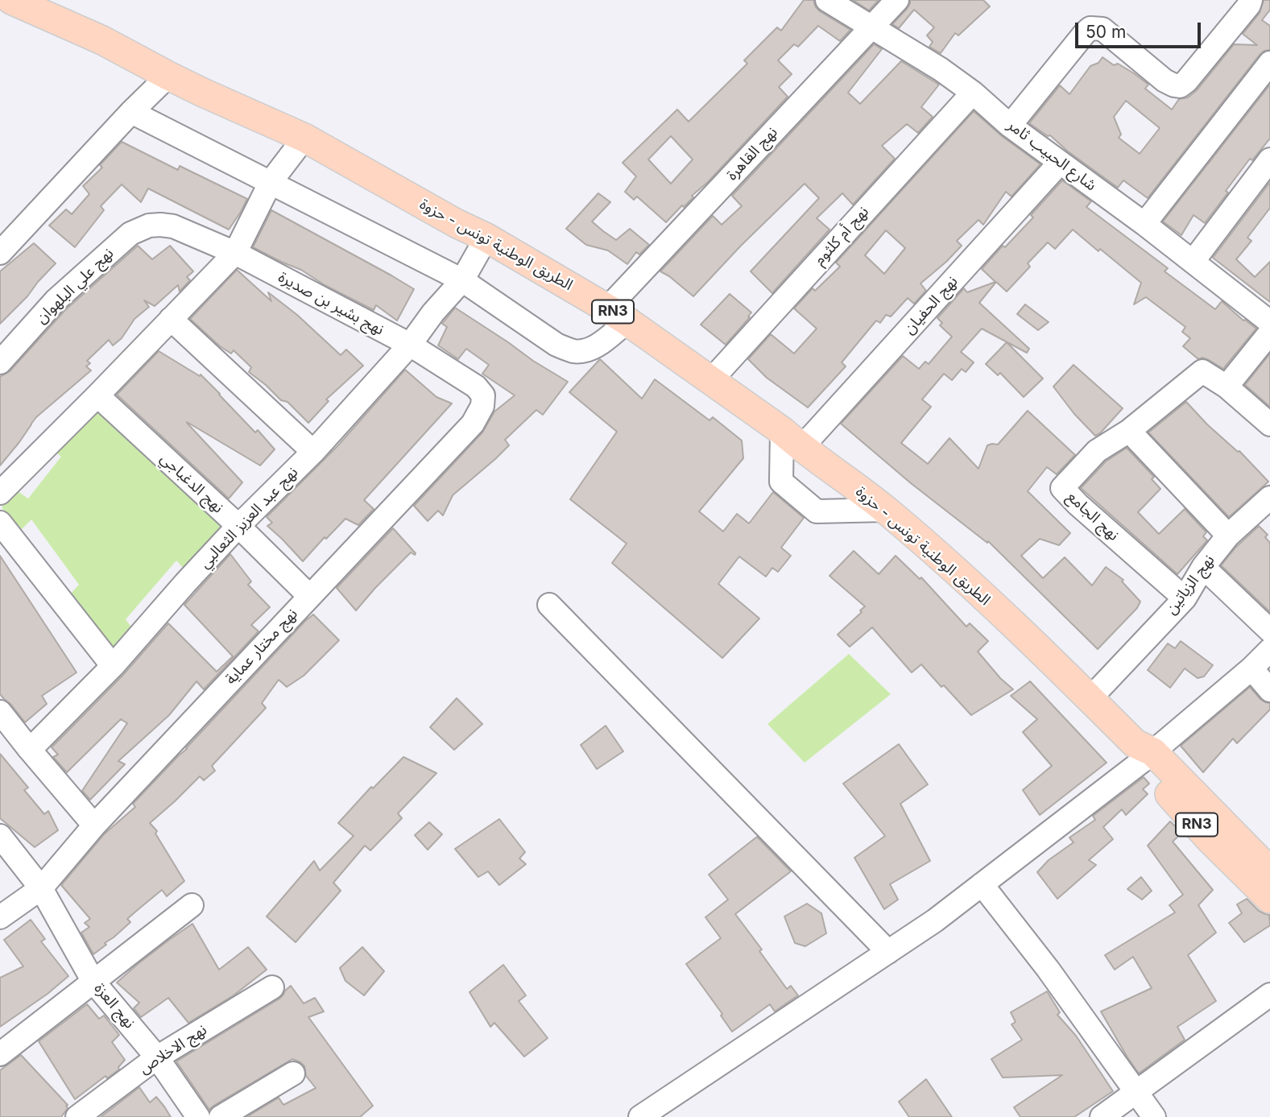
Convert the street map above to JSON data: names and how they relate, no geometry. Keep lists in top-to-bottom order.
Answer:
{
  "streets": {
    "main road": ["الطريق الوطنية تونس - حزوة", "RN3"],
    "street": [
      "نهج القاهرة",
      "شارع الحبيب ثامر",
      "نهج أم كلثوم",
      "نهج علي البلهوان",
      "نهج بشير بن صديرة",
      "نهج الحفيان",
      "نهج الدغباجي",
      "نهج الجامع",
      "نهج عبد العزيز الثعالبي",
      "نهج الزياتين",
      "نهج مختار عماية",
      "نهج العزة",
      "نهج الاخلاص"
    ]
  },
  "crossings": [
    ["نهج القاهرة", "شارع الحبيب ثامر"],
    ["نهج القاهرة", "الطريق الوطنية تونس - حزوة"],
    ["نهج القاهرة", "نهج عبد العزيز الثعالبي"],
    ["شارع الحبيب ثامر", "نهج أم كلثوم"],
    ["شارع الحبيب ثامر", "نهج الحفيان"],
    ["نهج أم كلثوم", "الطريق الوطنية تونس - حزوة"],
    ["الطريق الوطنية تونس - حزوة", "نهج الحفيان"],
    ["الطريق الوطنية تونس - حزوة", "نهج عبد العزيز الثعالبي"],
    ["الطريق الوطنية تونس - حزوة", "نهج الزياتين"],
    ["نهج علي البلهوان", "نهج بشير بن صديرة"],
    ["نهج بشير بن صديرة", "نهج عبد العزيز الثعالبي"],
    ["نهج بشير بن صديرة", "نهج مختار عماية"],
    ["نهج الدغباجي", "نهج عبد العزيز الثعالبي"],
    ["نهج الدغباجي", "نهج مختار عماية"],
    ["نهج الجامع", "نهج الزياتين"],
    ["نهج مختار عماية", "نهج العزة"],
    ["نهج العزة", "نهج الاخلاص"]
  ],
  "scale_bar": "50 m"
}
